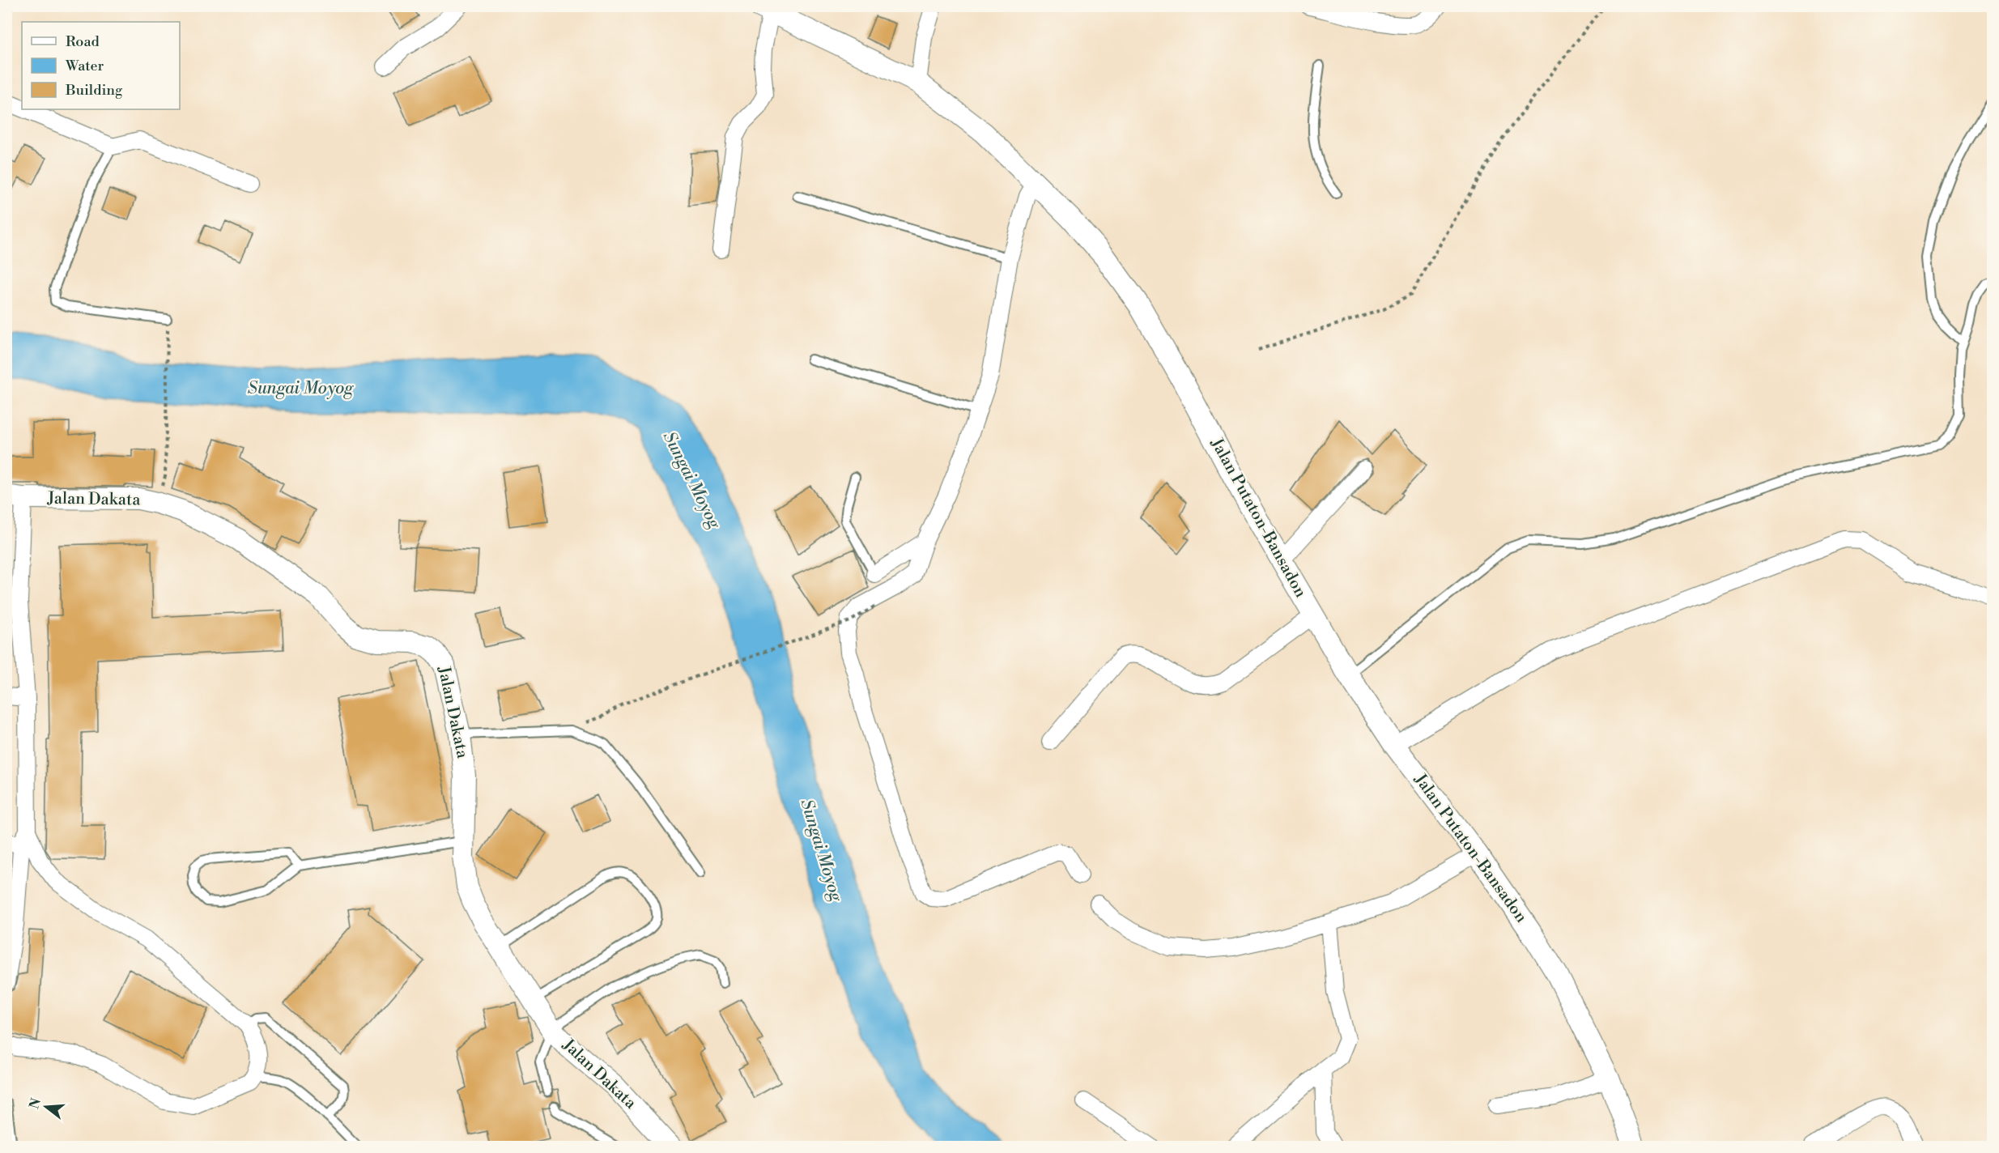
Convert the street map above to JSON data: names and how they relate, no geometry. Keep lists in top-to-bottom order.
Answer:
{
  "streets": {
    "street": ["Jalan Dakata", "Jalan Putaton-Bansadon"]
  },
  "water": ["Sungai Moyog"],
  "legend": ["Road", "Water", "Building"],
  "north": "left"
}
